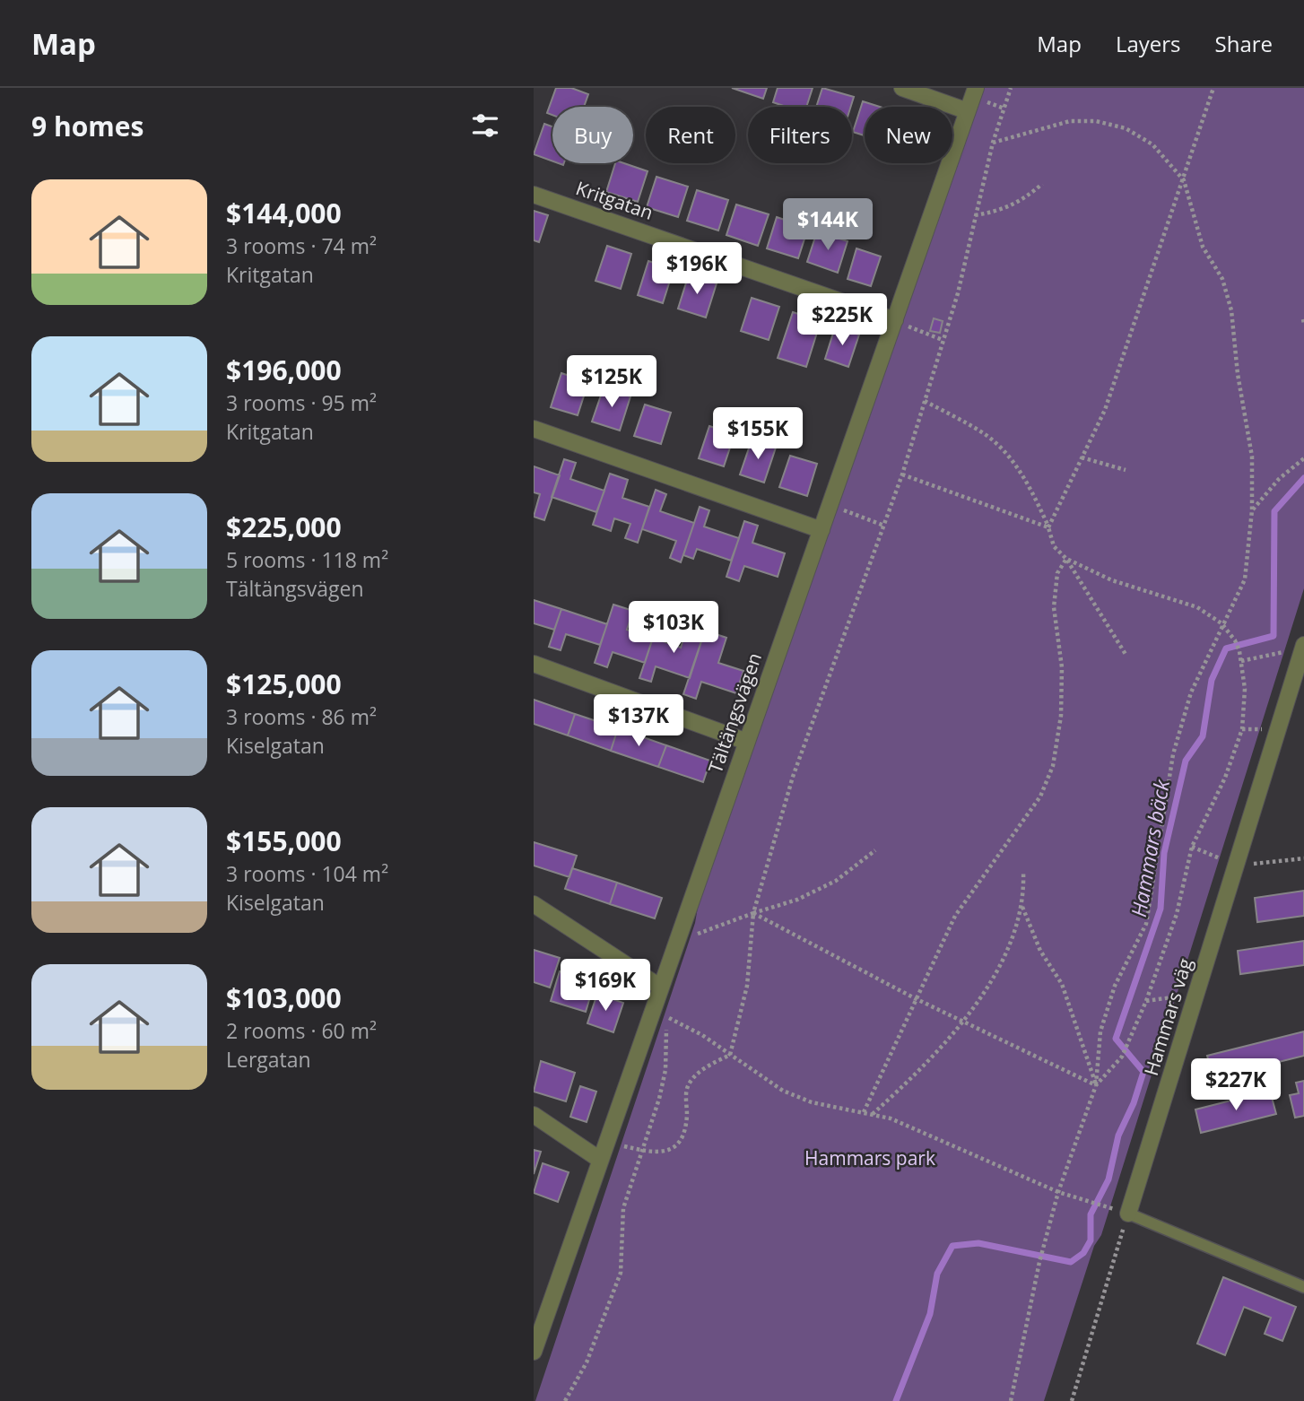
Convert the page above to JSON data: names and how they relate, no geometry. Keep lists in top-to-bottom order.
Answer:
{
  "streets": {
    "street": ["Kritgatan", "Tältängsvägen", "Hammars väg"]
  },
  "crossings": [
    ["Kritgatan", "Tältängsvägen"]
  ],
  "water": ["Hammars bäck"],
  "parks": ["Hammars park"],
  "page": {
    "header": "Map",
    "nav": ["Map", "Layers", "Share"],
    "heading": "9 homes",
    "chip": [
      "Buy",
      "Rent",
      "Filters",
      "New"
    ],
    "list": [
      {
        "name": "$144,000",
        "note": "3 rooms · 74 m² · Kritgatan"
      },
      {
        "name": "$196,000",
        "note": "3 rooms · 95 m² · Kritgatan"
      },
      {
        "name": "$225,000",
        "note": "5 rooms · 118 m² · Tältängsvägen"
      },
      {
        "name": "$125,000",
        "note": "3 rooms · 86 m² · Kiselgatan"
      },
      {
        "name": "$155,000",
        "note": "3 rooms · 104 m² · Kiselgatan"
      },
      {
        "name": "$103,000",
        "note": "2 rooms · 60 m² · Lergatan"
      }
    ],
    "price": [
      "$144K",
      "$196K",
      "$225K",
      "$125K",
      "$155K",
      "$103K",
      "$137K",
      "$169K",
      "$227K"
    ]
  }
}
